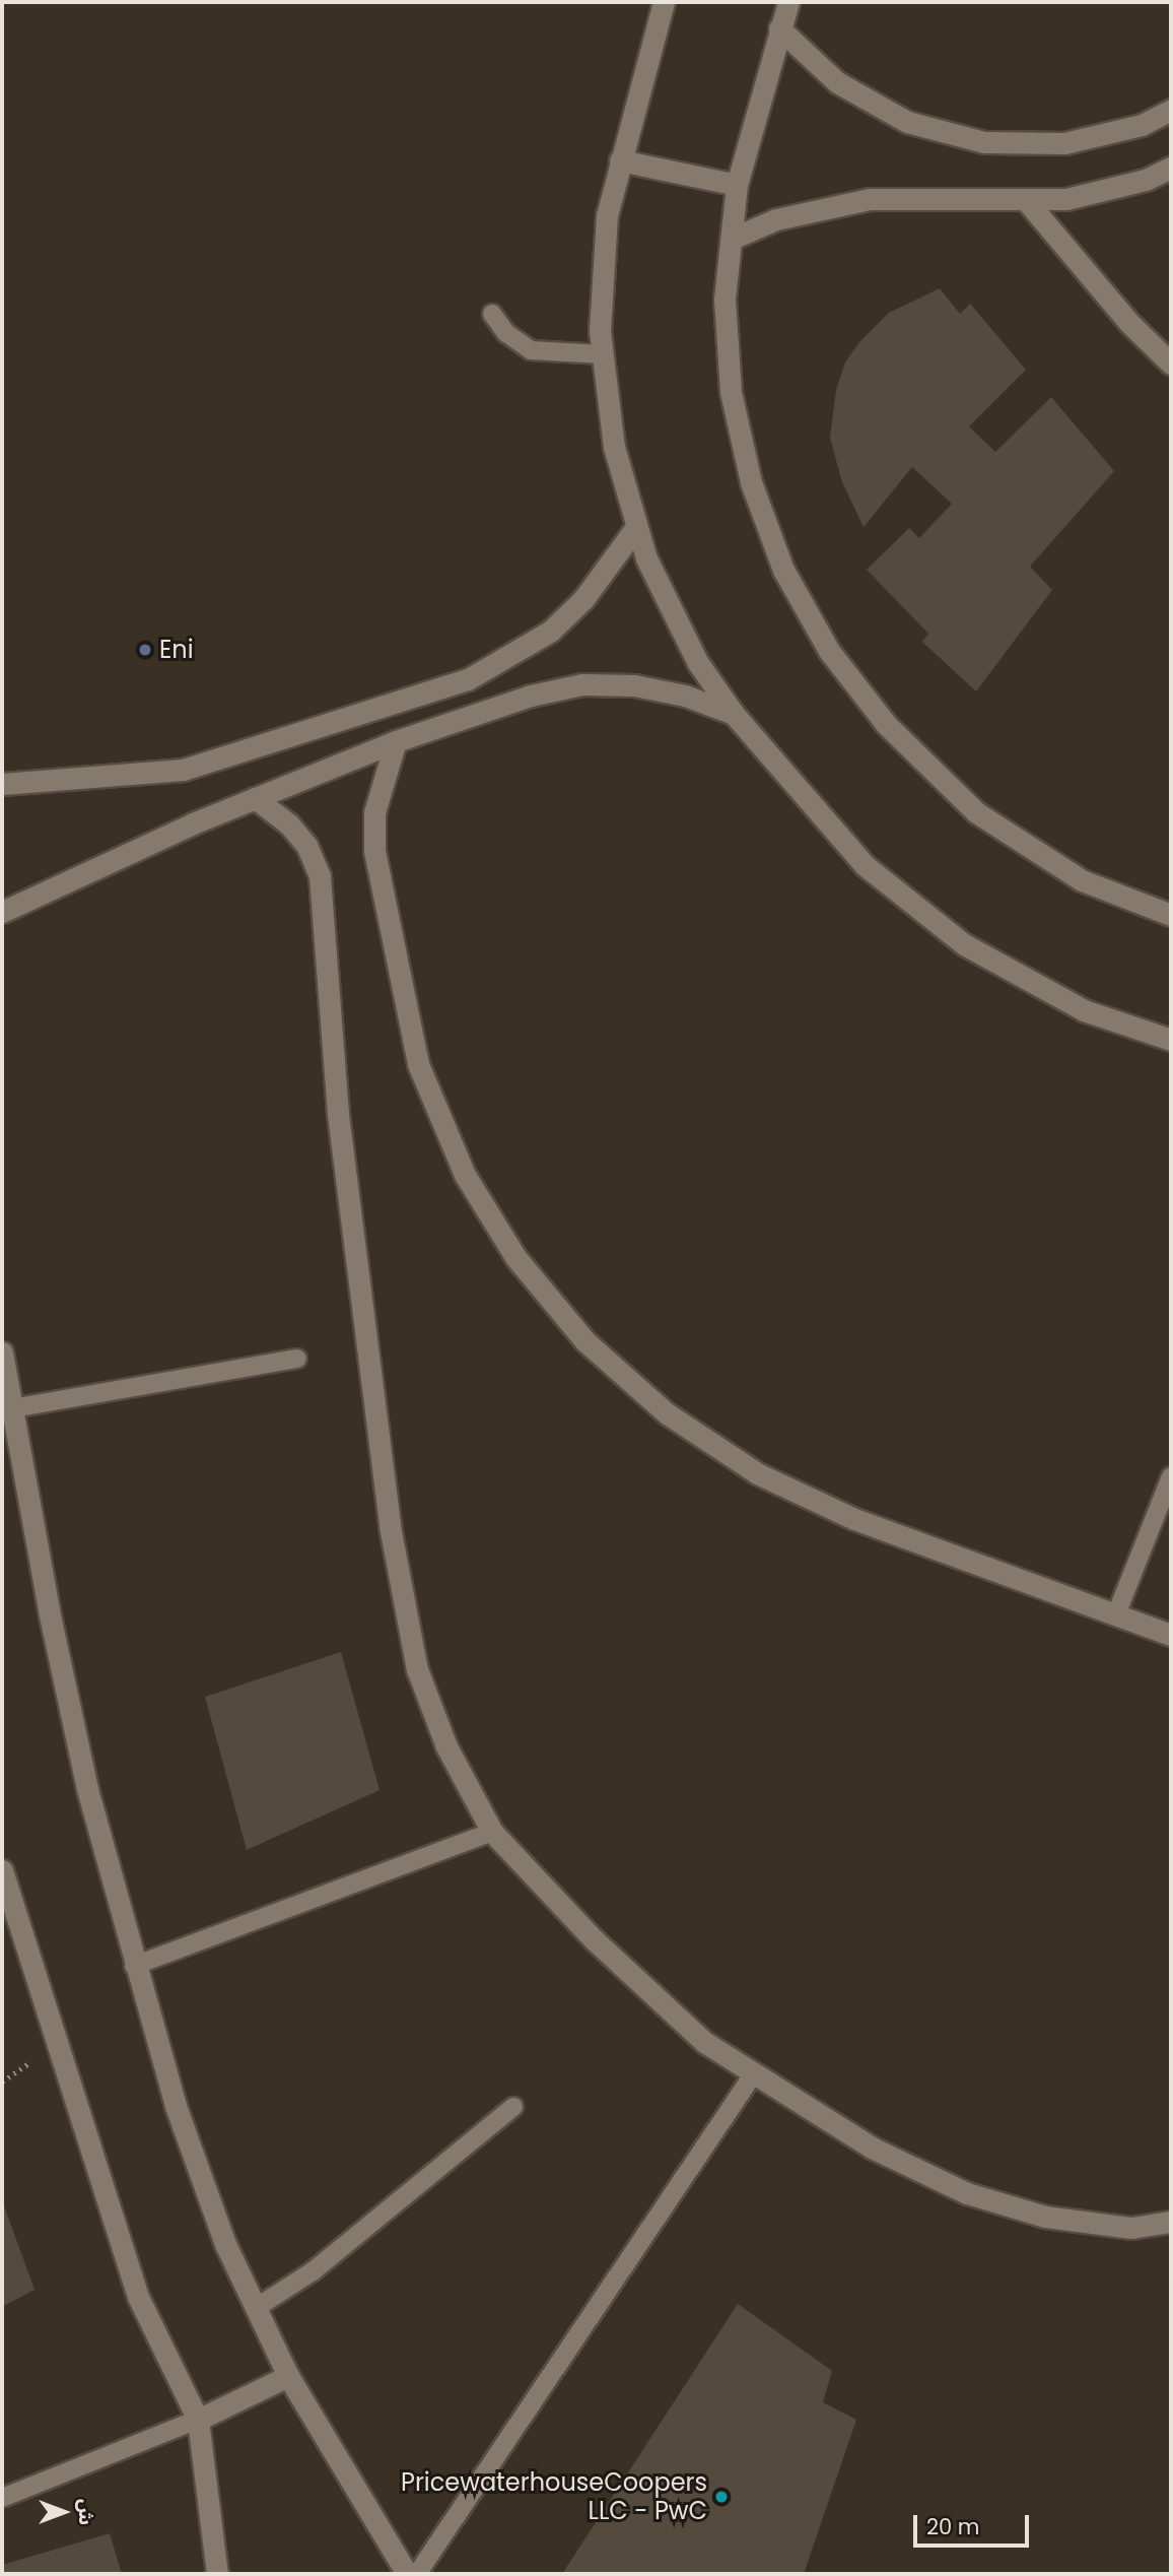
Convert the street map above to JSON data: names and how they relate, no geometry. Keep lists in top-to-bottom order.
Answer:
{
  "places": ["Eni", "PricewaterhouseCoopers LLC - PwC"],
  "scale_bar": "20 m",
  "north": "right"
}
